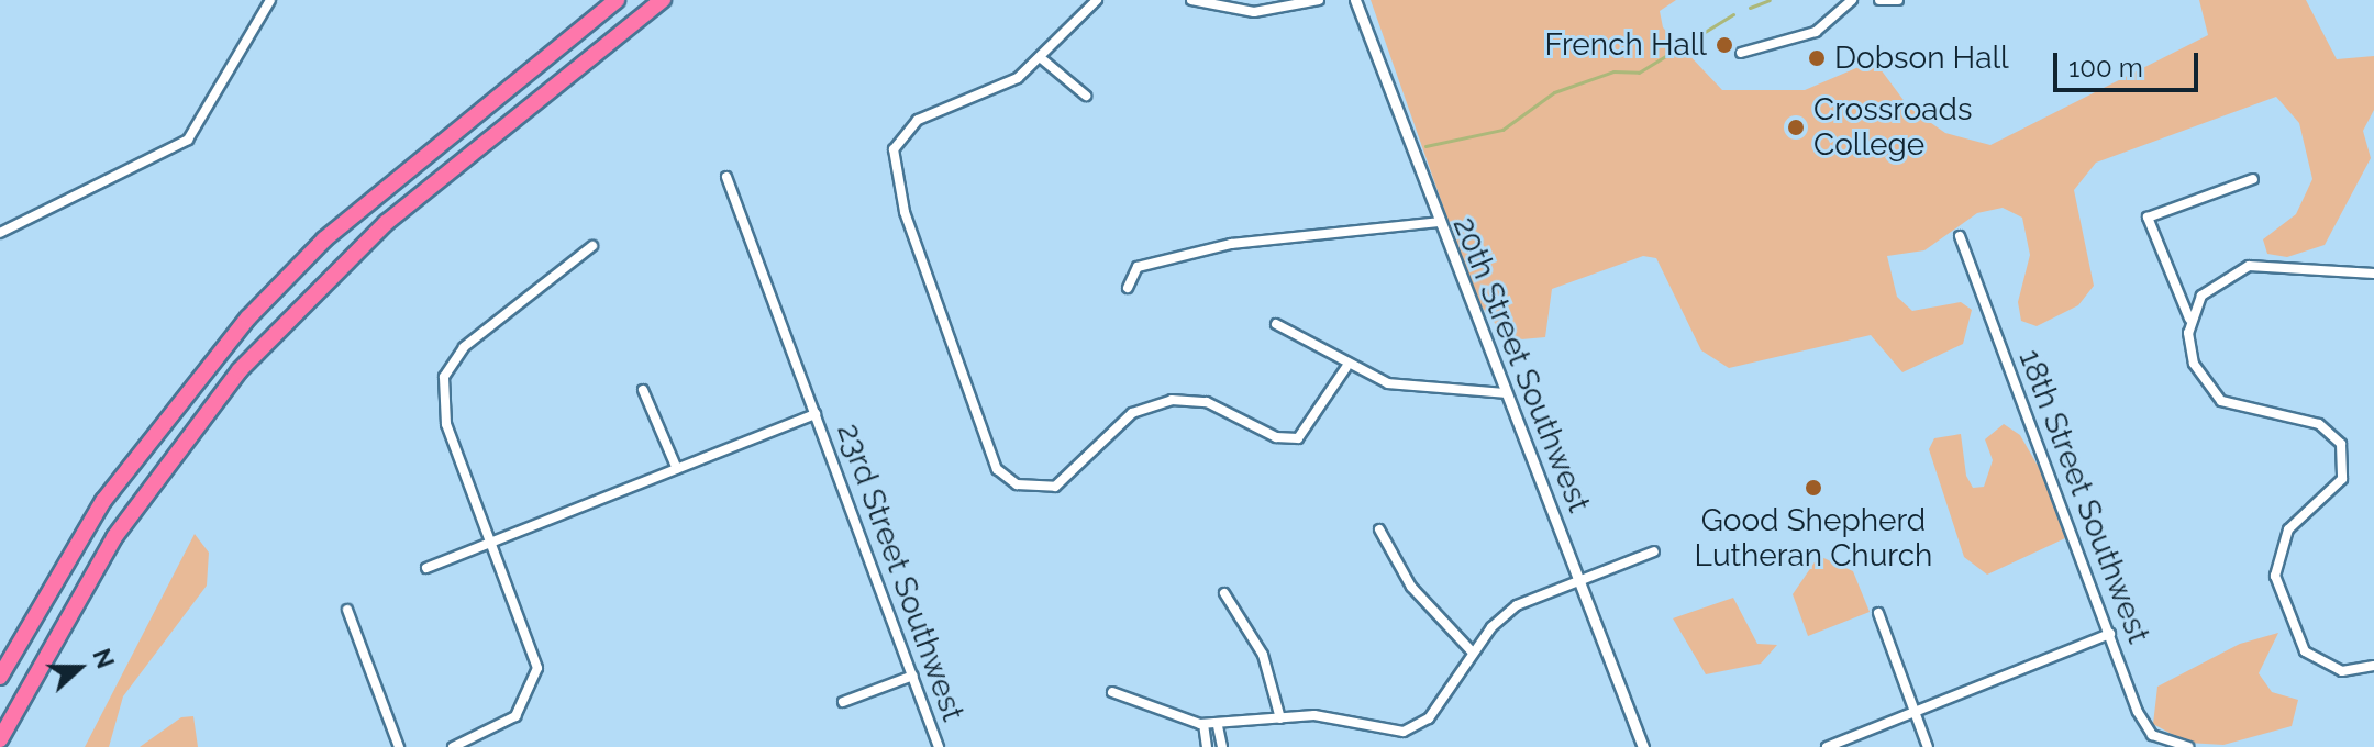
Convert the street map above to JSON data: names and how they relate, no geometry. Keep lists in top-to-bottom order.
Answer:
{
  "streets": {
    "street": ["20th Street Southwest", "18th Street Southwest", "23rd Street Southwest"]
  },
  "places": [
    "French Hall",
    "Dobson Hall",
    "Crossroads College",
    "Good Shepherd Lutheran Church"
  ],
  "scale_bar": "100 m",
  "north": "right"
}
